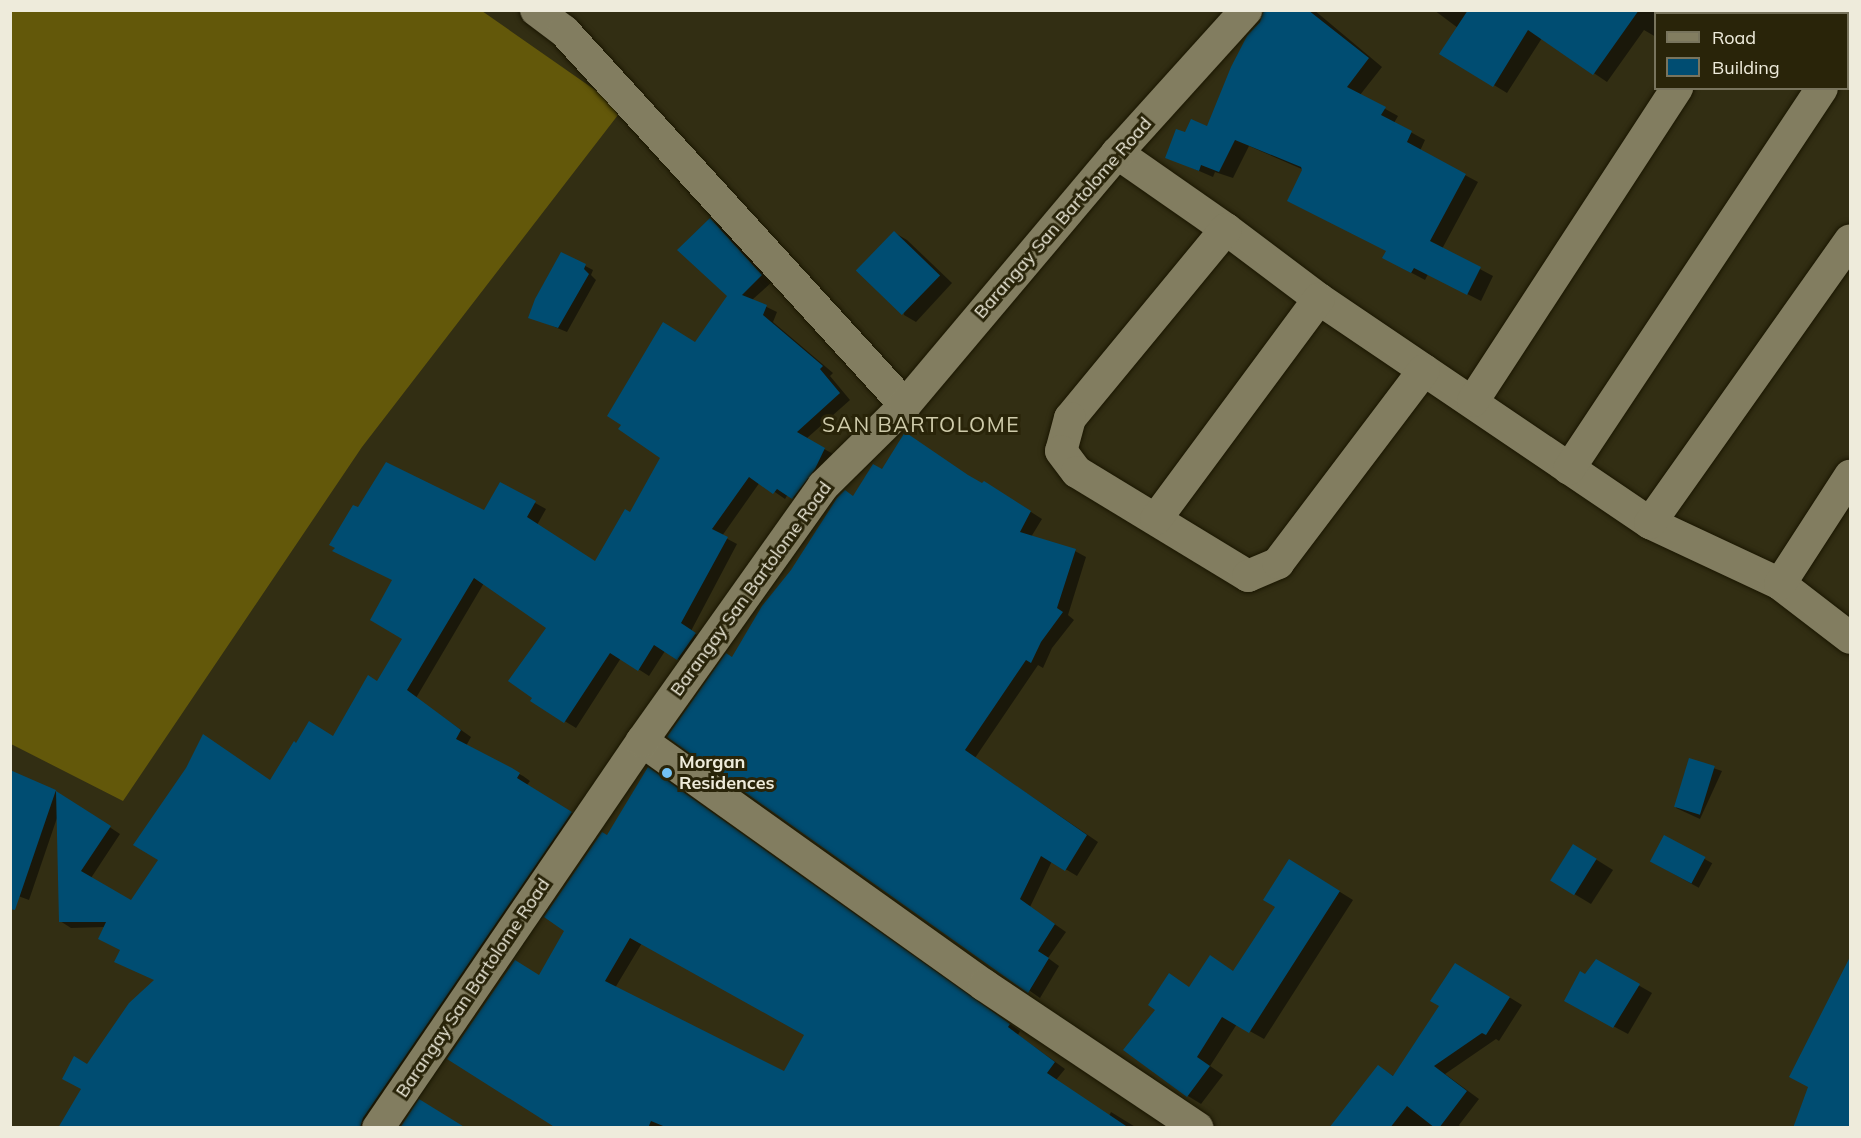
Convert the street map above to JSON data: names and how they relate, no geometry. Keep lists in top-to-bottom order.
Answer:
{
  "streets": {
    "street": ["Barangay San Bartolome Road"]
  },
  "districts": ["SAN BARTOLOME"],
  "places": ["Morgan Residences"],
  "legend": ["Road", "Building"]
}
